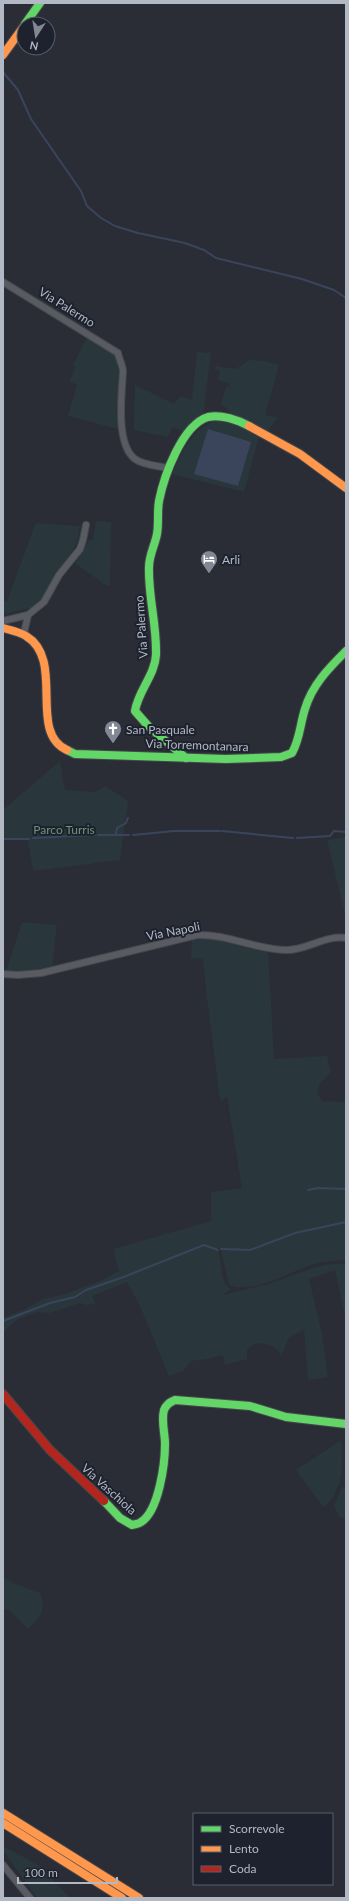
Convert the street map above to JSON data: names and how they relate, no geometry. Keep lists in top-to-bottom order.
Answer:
{
  "streets": {
    "main road": ["Via Palermo", "Via Torremontanara", "Via Vaschiola"],
    "street": ["Via Napoli"]
  },
  "crossings": [
    ["Via Palermo", "Via Torremontanara"]
  ],
  "parks": ["Parco Turris"],
  "places": {
    "hotel": ["Arli"],
    "church": ["San Pasquale"]
  },
  "legend": ["Scorrevole", "Lento", "Coda"],
  "scale_bar": "100 m",
  "north": "bottom"
}
